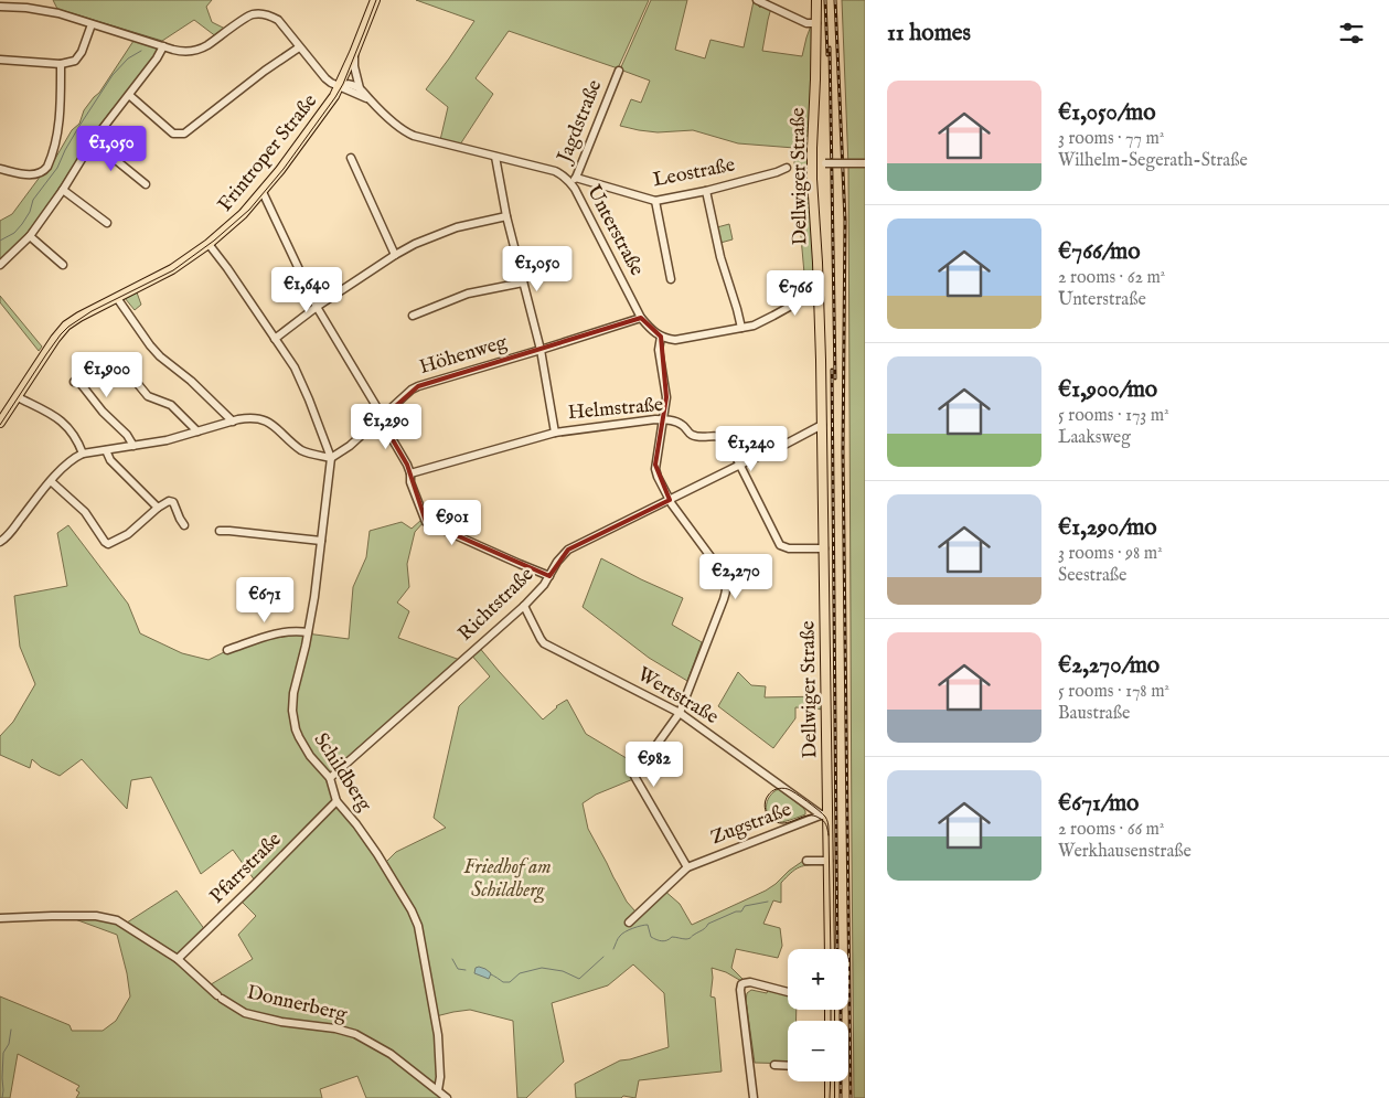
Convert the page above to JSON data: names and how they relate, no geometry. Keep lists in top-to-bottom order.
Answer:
{
  "streets": {
    "main road": ["Frintroper Straße", "Dellwiger Straße"],
    "street": [
      "Jagdstraße",
      "Leostraße",
      "Unterstraße",
      "Höhenweg",
      "Helmstraße",
      "Richtstraße",
      "Wertstraße",
      "Schildberg",
      "Zugstraße",
      "Pfarrstraße",
      "Donnerberg"
    ]
  },
  "crossings": [
    ["Jagdstraße", "Leostraße"],
    ["Jagdstraße", "Unterstraße"],
    ["Frintroper Straße", "Unterstraße"],
    ["Leostraße", "Unterstraße"],
    ["Dellwiger Straße", "Helmstraße"],
    ["Dellwiger Straße", "Richtstraße"],
    ["Dellwiger Straße", "Wertstraße"],
    ["Dellwiger Straße", "Zugstraße"],
    ["Unterstraße", "Höhenweg"],
    ["Höhenweg", "Schildberg"],
    ["Helmstraße", "Richtstraße"],
    ["Richtstraße", "Wertstraße"],
    ["Richtstraße", "Schildberg"],
    ["Wertstraße", "Zugstraße"],
    ["Schildberg", "Pfarrstraße"],
    ["Schildberg", "Donnerberg"],
    ["Pfarrstraße", "Donnerberg"]
  ],
  "parks": ["Friedhof am Schildberg"],
  "page": {
    "heading": "11 homes",
    "list": [
      {
        "name": "€1,050/mo",
        "note": "3 rooms · 77 m² · Wilhelm-Segerath-Straße"
      },
      {
        "name": "€766/mo",
        "note": "2 rooms · 62 m² · Unterstraße"
      },
      {
        "name": "€1,900/mo",
        "note": "5 rooms · 173 m² · Laaksweg"
      },
      {
        "name": "€1,290/mo",
        "note": "3 rooms · 98 m² · Seestraße"
      },
      {
        "name": "€2,270/mo",
        "note": "5 rooms · 178 m² · Baustraße"
      },
      {
        "name": "€671/mo",
        "note": "2 rooms · 66 m² · Werkhausenstraße"
      }
    ],
    "price": [
      "€1,050",
      "€1,050",
      "€1,640",
      "€766",
      "€1,900",
      "€1,290",
      "€1,240",
      "€901",
      "€2,270",
      "€671",
      "€982"
    ],
    "map_buttons": ["+", "−"]
  }
}
